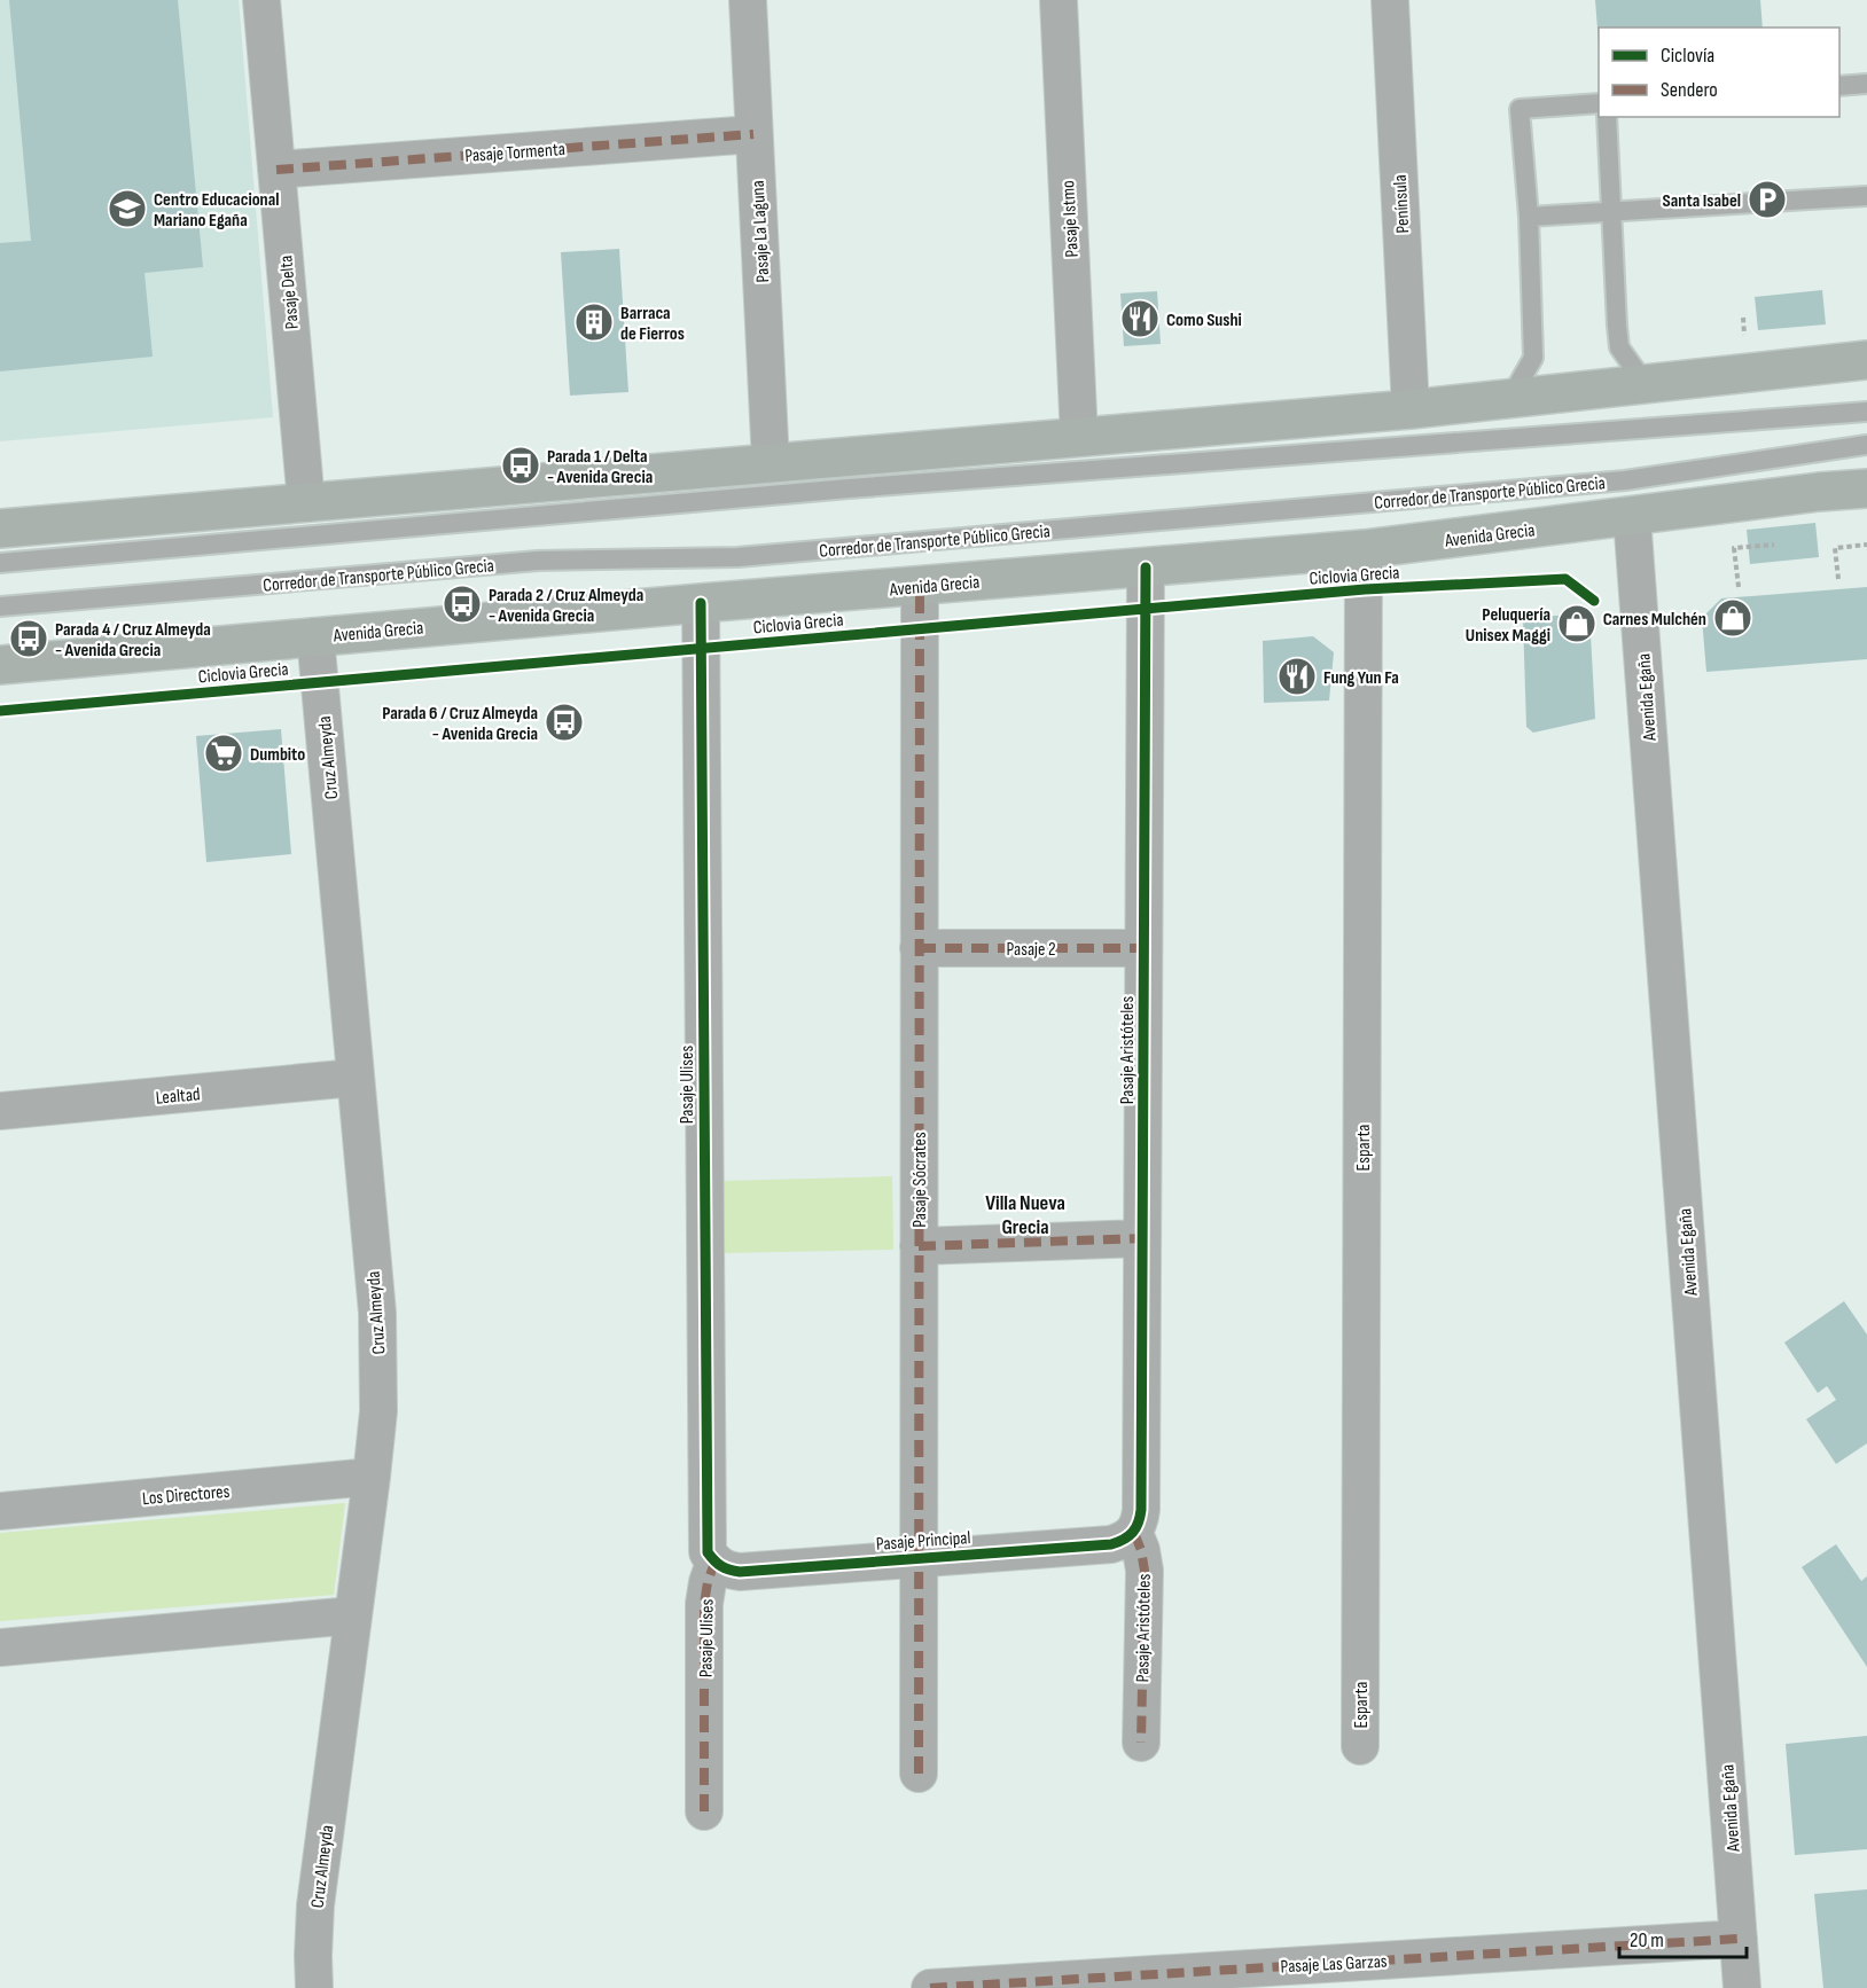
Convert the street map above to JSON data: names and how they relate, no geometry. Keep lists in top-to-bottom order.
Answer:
{
  "streets": {
    "main road": ["Avenida Grecia"],
    "street": [
      "Pasaje Tormenta",
      "Península",
      "Pasaje Istmo",
      "Pasaje La Laguna",
      "Pasaje Delta",
      "Avenida Egaña",
      "Cruz Almeyda",
      "Pasaje 2",
      "Pasaje Aristóteles",
      "Pasaje Ulises",
      "Lealtad",
      "Esparta",
      "Pasaje Sócrates",
      "Los Directores",
      "Pasaje Principal",
      "Pasaje Las Garzas"
    ],
    "lane": ["Corredor de Transporte Público Grecia"],
    "cycle path": ["Ciclovia Grecia"]
  },
  "crossings": [
    ["Pasaje Tormenta", "Pasaje La Laguna"],
    ["Pasaje Tormenta", "Pasaje Delta"],
    ["Avenida Grecia", "Avenida Egaña"],
    ["Avenida Grecia", "Cruz Almeyda"],
    ["Avenida Grecia", "Pasaje Aristóteles"],
    ["Avenida Grecia", "Pasaje Ulises"],
    ["Avenida Grecia", "Esparta"],
    ["Avenida Grecia", "Pasaje Sócrates"],
    ["Avenida Egaña", "Pasaje Las Garzas"],
    ["Cruz Almeyda", "Lealtad"],
    ["Cruz Almeyda", "Los Directores"],
    ["Pasaje 2", "Pasaje Aristóteles"],
    ["Pasaje 2", "Pasaje Sócrates"],
    ["Pasaje Aristóteles", "Pasaje Principal"],
    ["Pasaje Ulises", "Pasaje Principal"],
    ["Pasaje Sócrates", "Pasaje Principal"]
  ],
  "districts": ["Villa Nueva Grecia"],
  "places": {
    "parking": ["Santa Isabel"],
    "school or university": ["Centro Educacional Mariano Egaña"],
    "restaurant": ["Como Sushi", "Fung Yun Fa"],
    "building": ["Barraca de Fierros"],
    "bus stop": [
      "Parada 1 / Delta - Avenida Grecia",
      "Parada 2 / Cruz Almeyda - Avenida Grecia",
      "Parada 4 / Cruz Almeyda - Avenida Grecia",
      "Parada 6 / Cruz Almeyda - Avenida Grecia"
    ],
    "shop": ["Carnes Mulchén", "Peluquería Unisex Maggi"],
    "supermarket": ["Dumbito"]
  },
  "legend": ["Ciclovía", "Sendero"],
  "scale_bar": "20 m"
}
